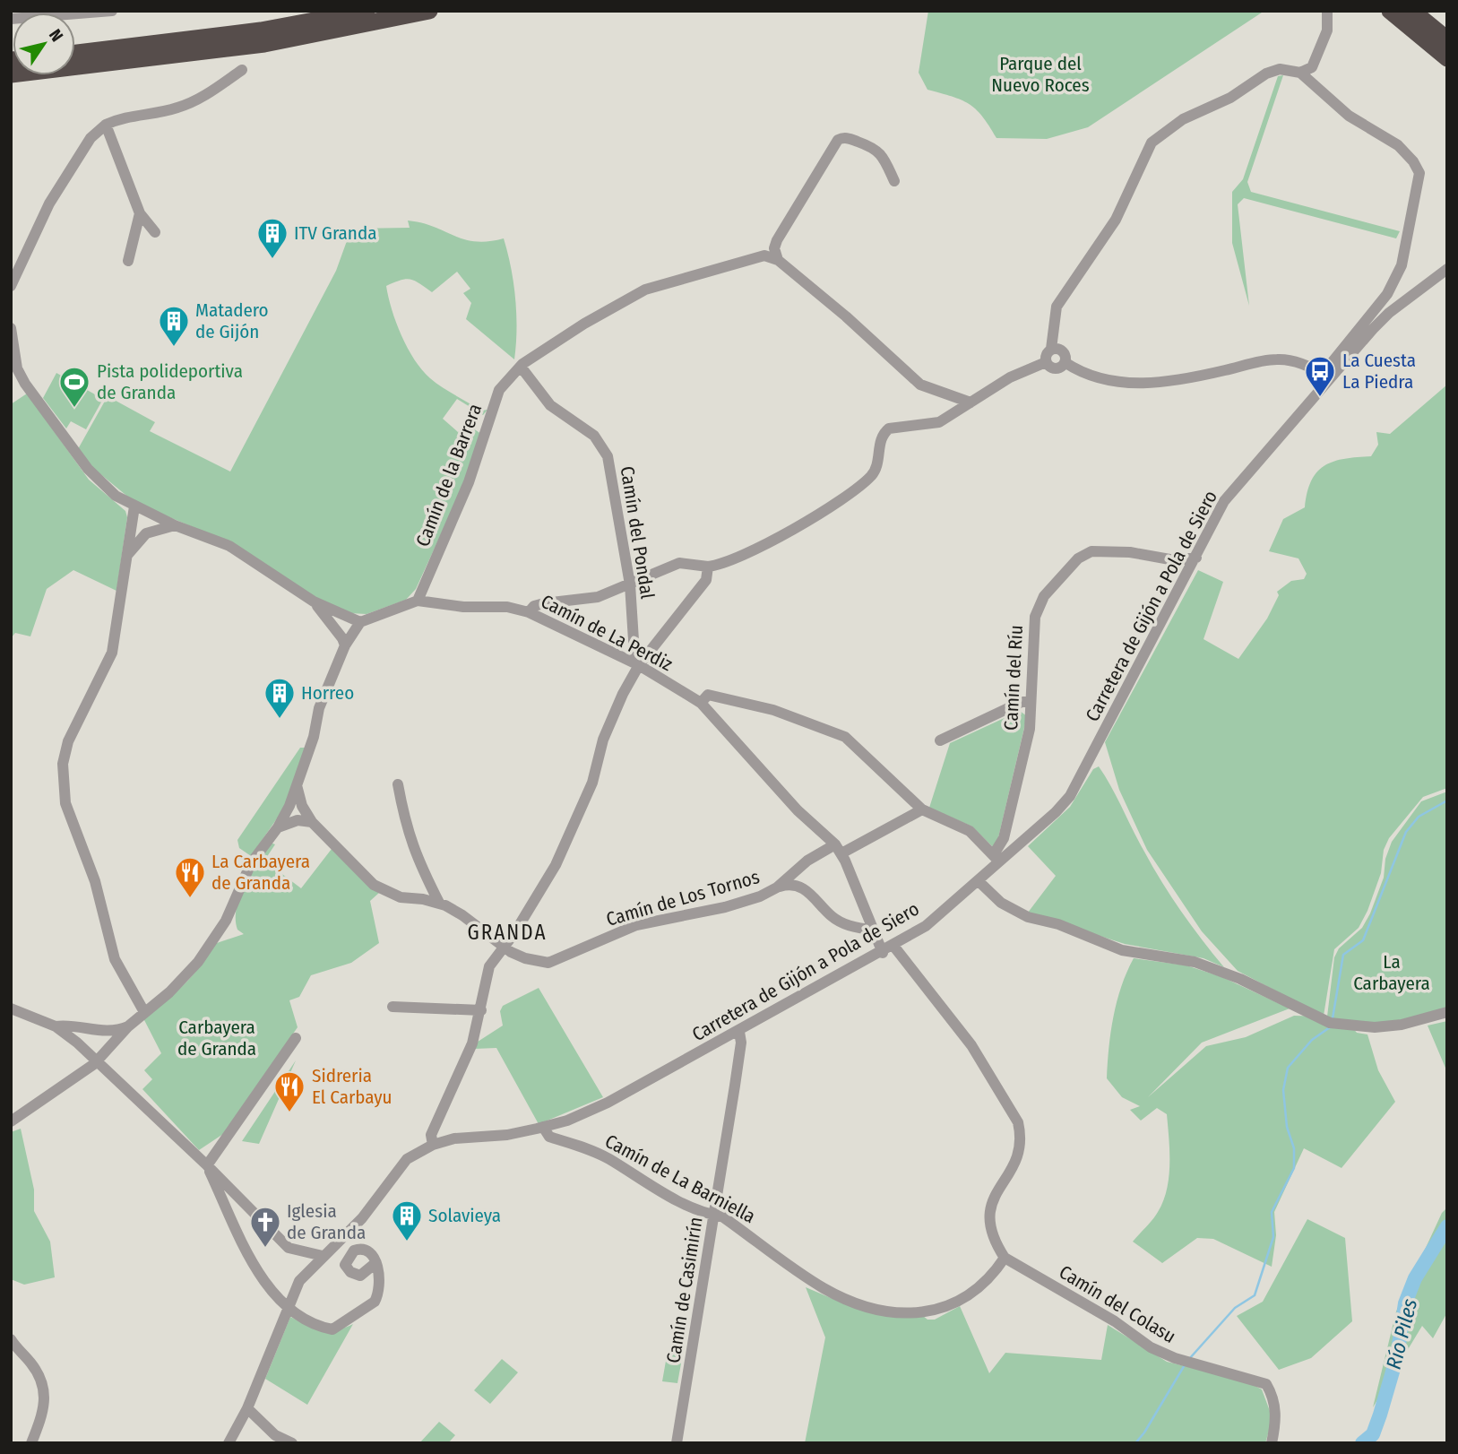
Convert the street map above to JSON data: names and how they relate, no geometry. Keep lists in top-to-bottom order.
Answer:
{
  "streets": {
    "street": [
      "Camín de la Barrera",
      "Camín del Pondal",
      "Carretera de Gijón a Pola de Siero",
      "Camín de La Perdiz",
      "Camín del Ríu",
      "Camín de Los Tornos",
      "Camín de La Barniella",
      "Camín de Casimirín",
      "Camín del Colasu"
    ]
  },
  "crossings": [
    ["Camín de la Barrera", "Camín del Pondal"],
    ["Camín de la Barrera", "Camín de La Perdiz"],
    ["Camín del Pondal", "Camín de La Perdiz"],
    ["Carretera de Gijón a Pola de Siero", "Camín de La Perdiz"],
    ["Carretera de Gijón a Pola de Siero", "Camín del Ríu"],
    ["Carretera de Gijón a Pola de Siero", "Camín de La Barniella"],
    ["Carretera de Gijón a Pola de Siero", "Camín de Casimirín"],
    ["Camín de La Perdiz", "Camín de Los Tornos"],
    ["Camín de La Barniella", "Camín de Casimirín"],
    ["Camín de La Barniella", "Camín del Colasu"]
  ],
  "districts": ["GRANDA"],
  "water": ["Río Piles"],
  "parks": ["Parque del Nuevo Roces", "La Carbayera", "Carbayera de Granda"],
  "places": {
    "building": [
      "ITV Granda",
      "Matadero de Gijón",
      "Horreo",
      "Solavieya"
    ],
    "bus stop": ["La Cuesta La Piedra"],
    "sports": ["Pista polideportiva de Granda"],
    "restaurant": ["La Carbayera de Granda", "Sidreria El Carbayu"],
    "church": ["Iglesia de Granda"]
  },
  "north": "top right"
}
